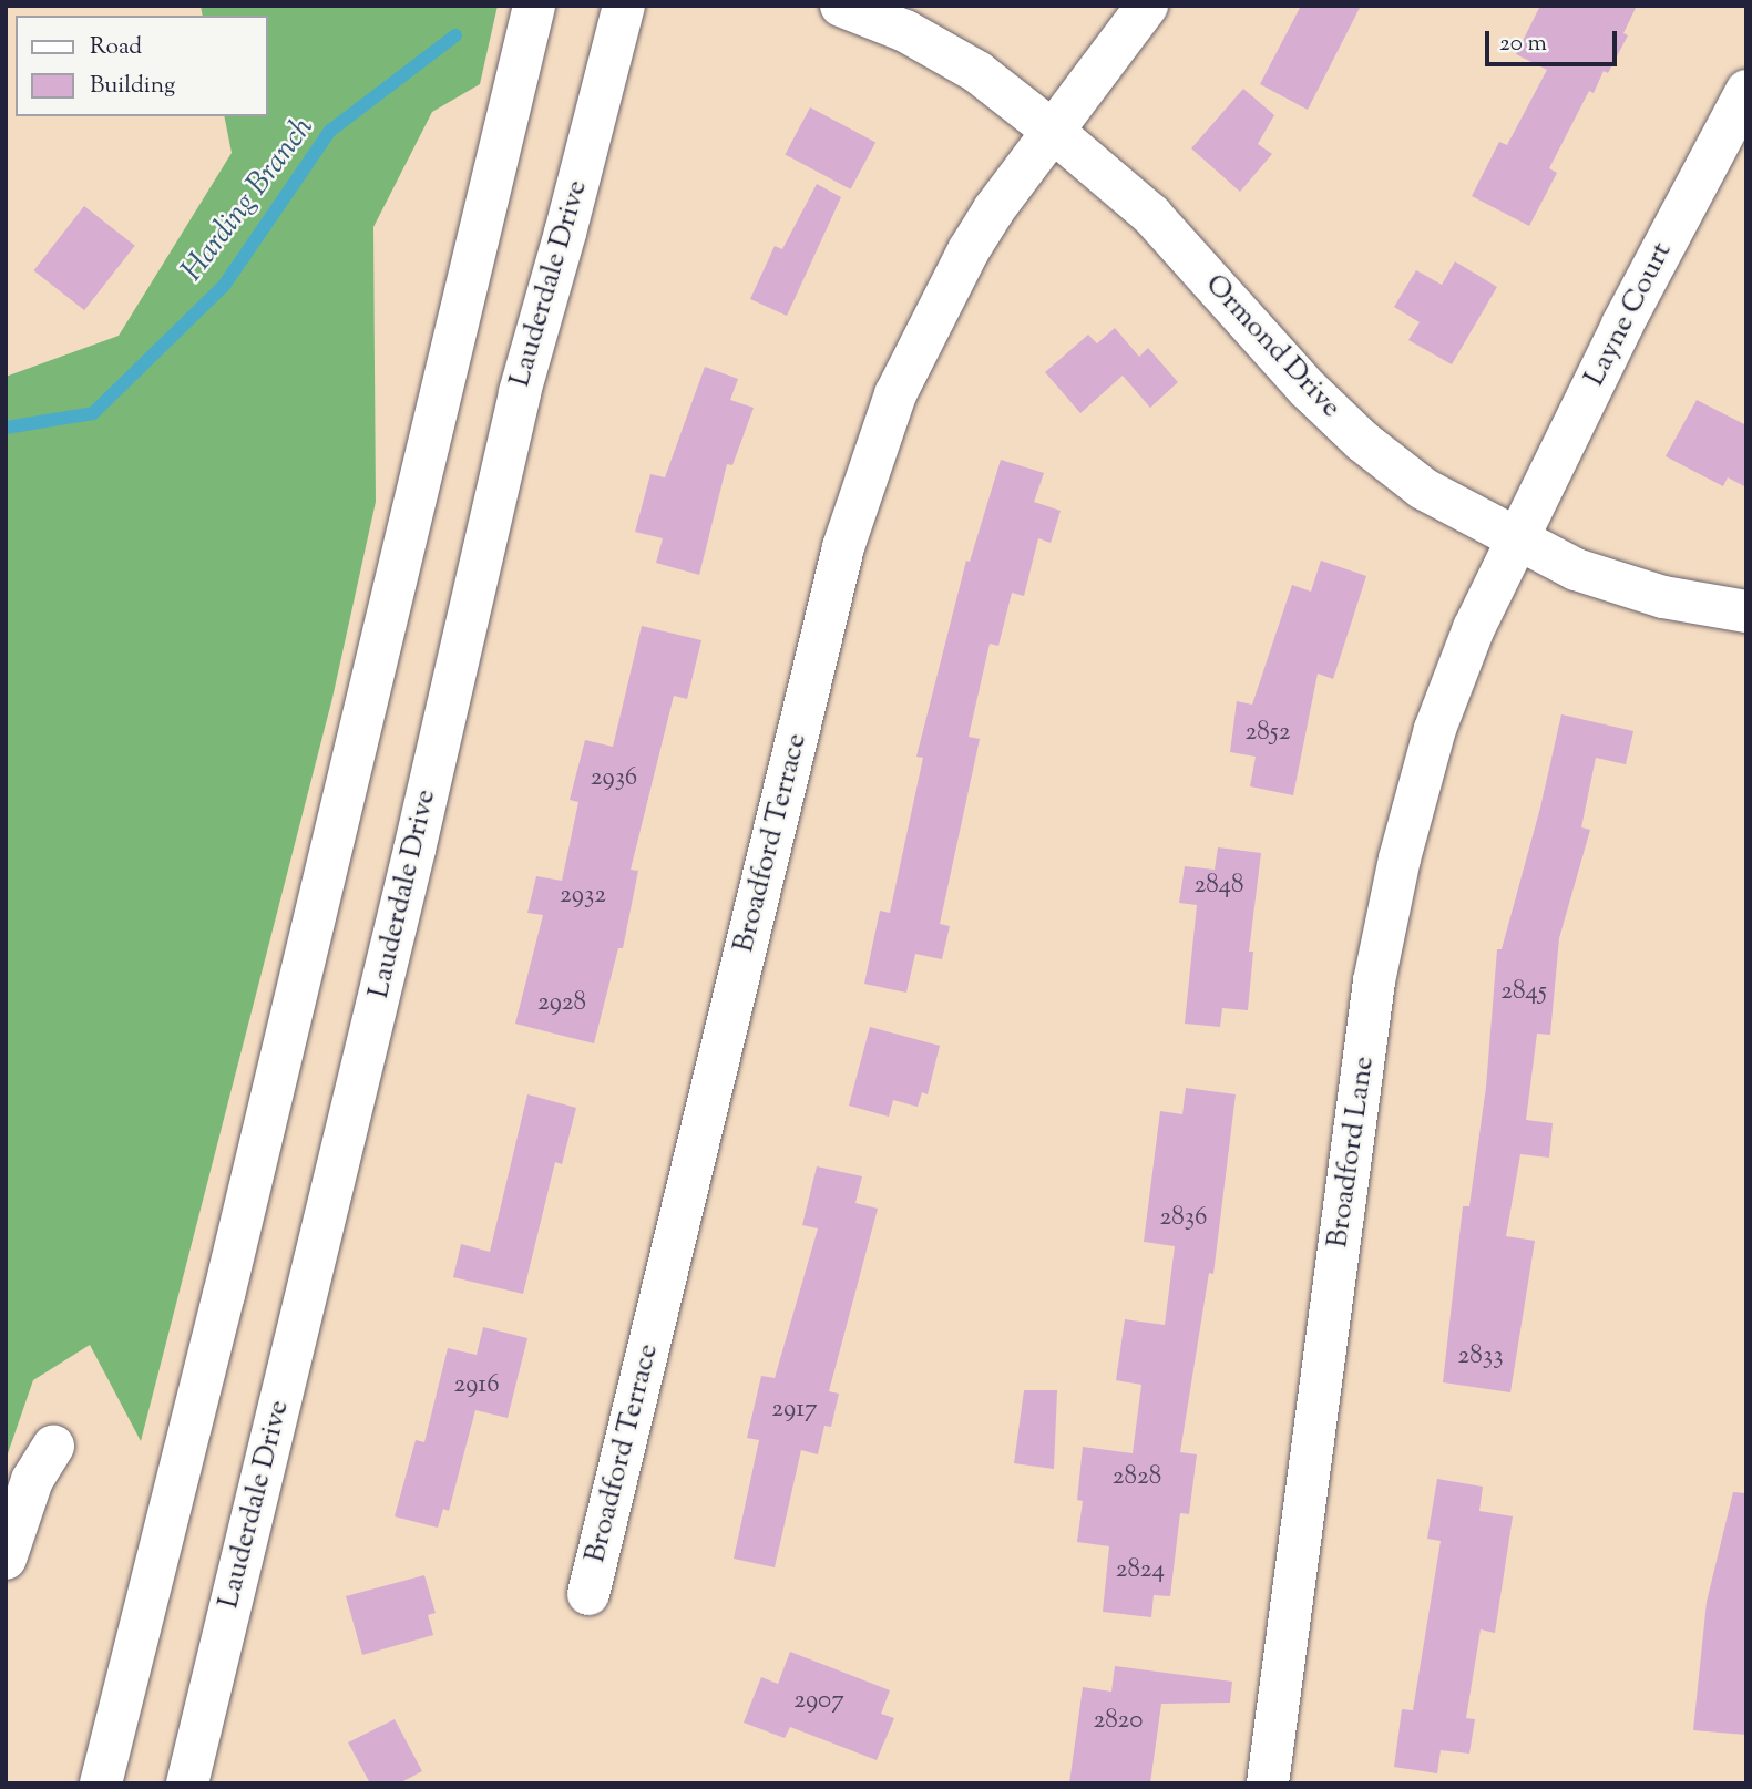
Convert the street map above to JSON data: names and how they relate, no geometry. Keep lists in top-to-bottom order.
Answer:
{
  "streets": {
    "street": [
      "Lauderdale Drive",
      "Layne Court",
      "Ormond Drive",
      "Broadford Terrace",
      "Broadford Lane"
    ]
  },
  "crossings": [
    ["Layne Court", "Ormond Drive"],
    ["Layne Court", "Broadford Lane"],
    ["Ormond Drive", "Broadford Terrace"],
    ["Ormond Drive", "Broadford Lane"]
  ],
  "water": ["Harding Branch"],
  "house_numbers": [
    "2852",
    "2936",
    "2848",
    "2932",
    "2845",
    "2928",
    "2836",
    "2833",
    "2916",
    "2917",
    "2828",
    "2824",
    "2907",
    "2820"
  ],
  "legend": ["Road", "Building"],
  "scale_bar": "20 m"
}
